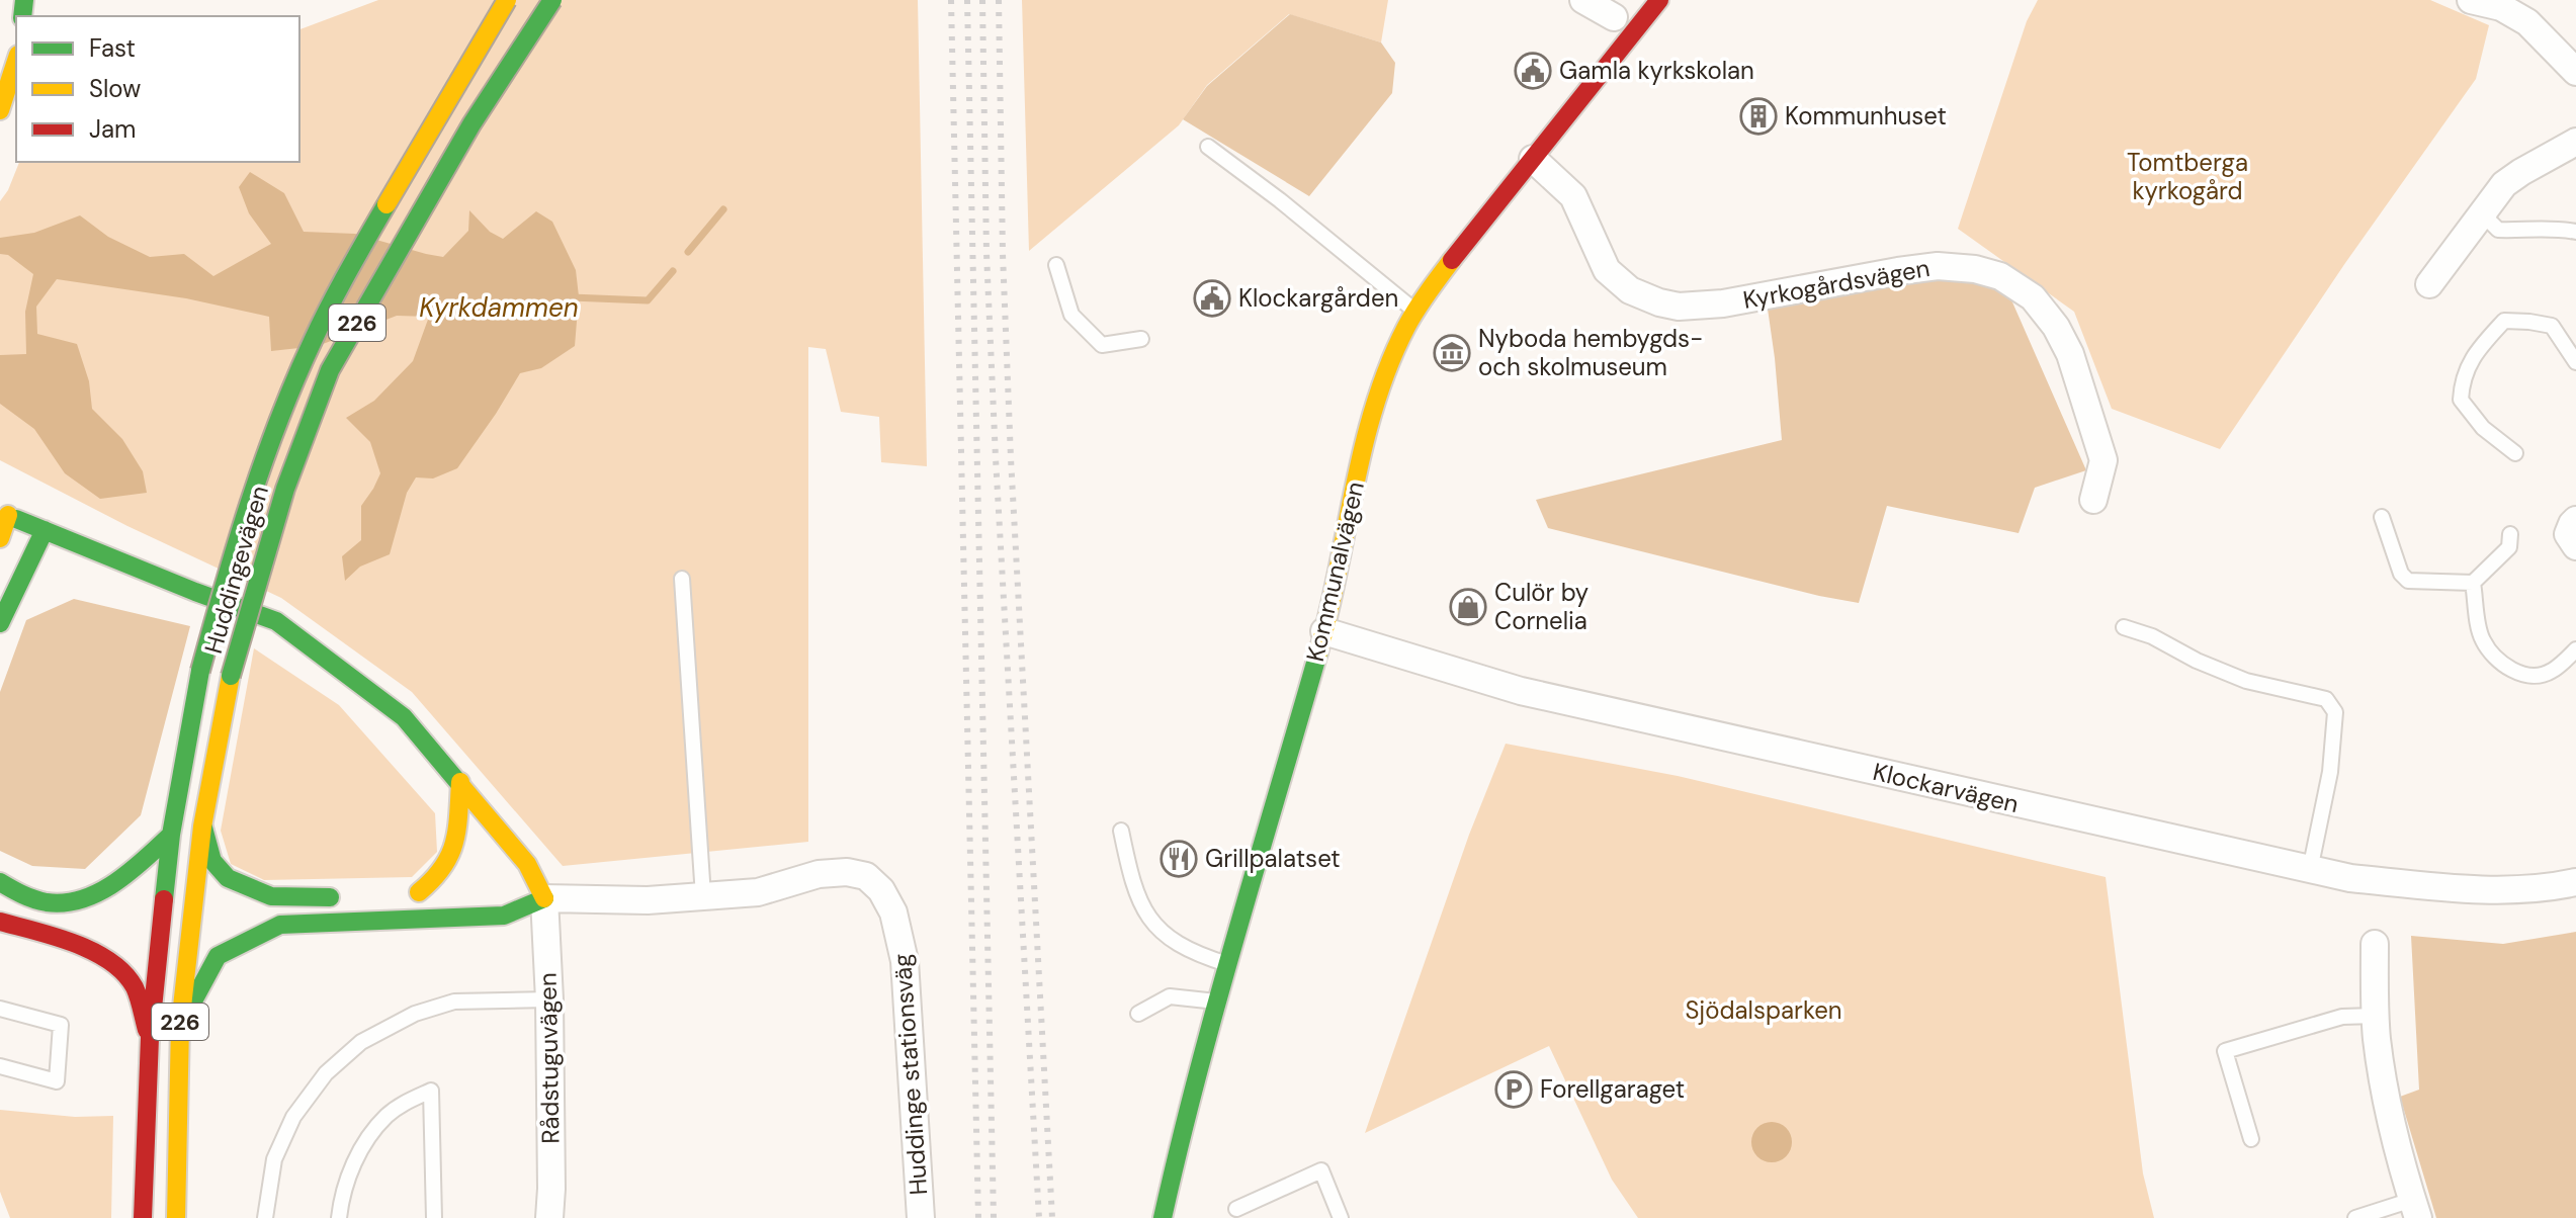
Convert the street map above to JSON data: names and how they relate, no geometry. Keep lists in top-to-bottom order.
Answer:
{
  "streets": {
    "main road": ["226", "Huddingevägen", "Kommunalvägen"],
    "street": [
      "Kyrkogårdsvägen",
      "Klockarvägen",
      "Rådstuguvägen",
      "Huddinge stationsväg"
    ]
  },
  "crossings": [
    ["Kyrkogårdsvägen", "Kommunalvägen"],
    ["Kommunalvägen", "Klockarvägen"],
    ["Rådstuguvägen", "Huddinge stationsväg"]
  ],
  "water": ["Kyrkdammen"],
  "parks": ["Tomtberga kyrkogård", "Sjödalsparken"],
  "places": {
    "public building": ["Gamla kyrkskolan", "Klockargården"],
    "building": ["Kommunhuset"],
    "museum": ["Nyboda hembygds- och skolmuseum"],
    "shop": ["Culör by Cornelia"],
    "restaurant": ["Grillpalatset"],
    "parking": ["Forellgaraget"]
  },
  "legend": ["Fast", "Slow", "Jam"]
}
